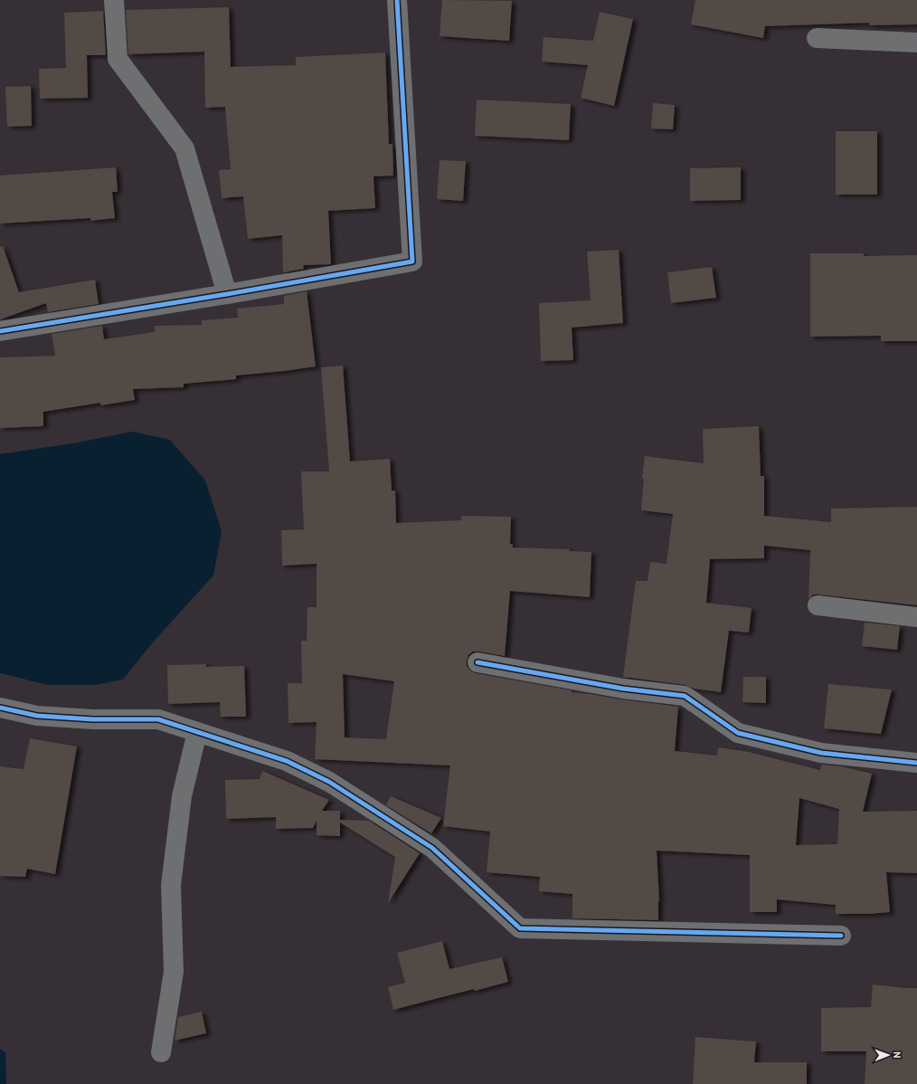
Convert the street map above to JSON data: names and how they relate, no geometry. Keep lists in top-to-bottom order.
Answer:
{
  "north": "right"
}
